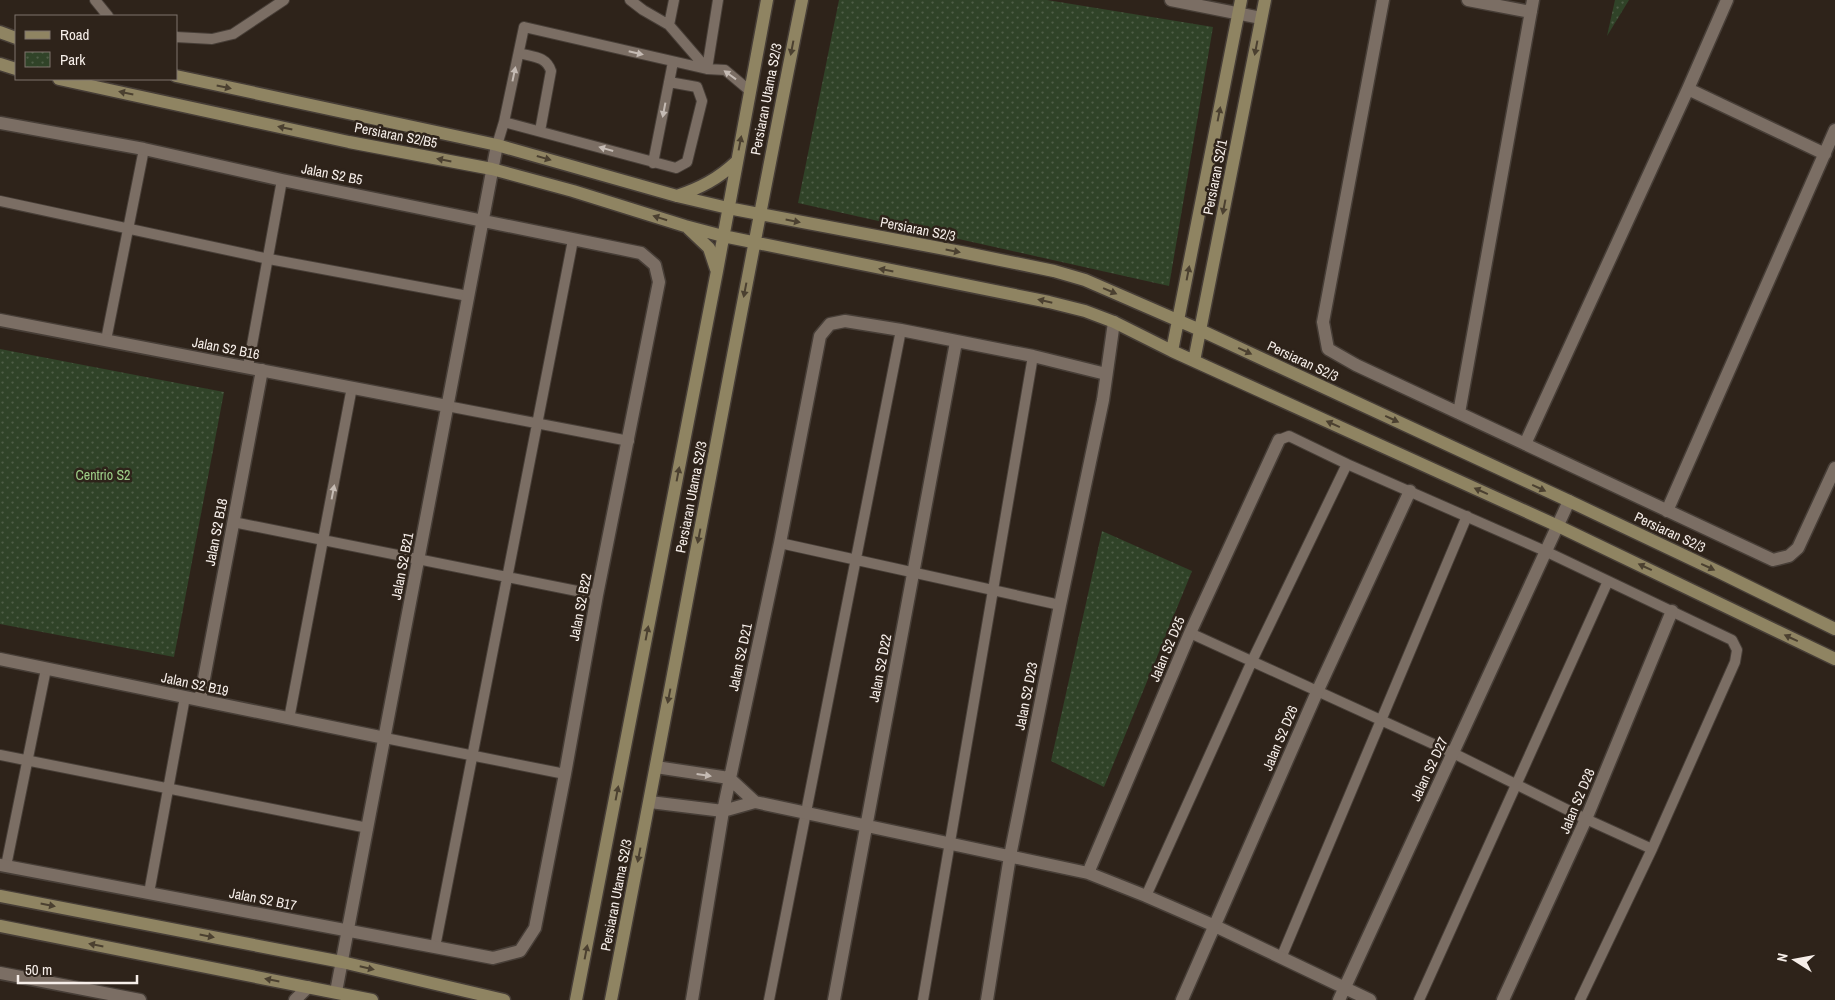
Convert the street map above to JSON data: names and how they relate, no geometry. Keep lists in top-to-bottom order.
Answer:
{
  "streets": {
    "main road": [
      "Persiaran Utama S2/3",
      "Persiaran S2/B5",
      "Persiaran S2/1",
      "Persiaran S2/3"
    ],
    "street": [
      "Jalan S2 B5",
      "Jalan S2 B16",
      "Jalan S2 B18",
      "Jalan S2 B21",
      "Jalan S2 B22",
      "Jalan S2 D25",
      "Jalan S2 D21",
      "Jalan S2 D22",
      "Jalan S2 B19",
      "Jalan S2 D23",
      "Jalan S2 D26",
      "Jalan S2 D27",
      "Jalan S2 D28",
      "Jalan S2 B17"
    ]
  },
  "crossings": [
    ["Persiaran Utama S2/3", "Persiaran S2/B5"],
    ["Persiaran Utama S2/3", "Persiaran S2/3"],
    ["Persiaran S2/B5", "Persiaran S2/1"],
    ["Persiaran S2/B5", "Persiaran S2/3"],
    ["Persiaran S2/B5", "Jalan S2 B21"],
    ["Persiaran S2/B5", "Jalan S2 D23"],
    ["Persiaran S2/B5", "Jalan S2 D27"],
    ["Jalan S2 B5", "Jalan S2 B21"],
    ["Jalan S2 B5", "Jalan S2 B22"],
    ["Persiaran S2/1", "Persiaran S2/3"],
    ["Persiaran S2/3", "Jalan S2 D27"],
    ["Jalan S2 B16", "Jalan S2 B18"],
    ["Jalan S2 B16", "Jalan S2 B21"],
    ["Jalan S2 B18", "Jalan S2 B19"],
    ["Jalan S2 B21", "Jalan S2 B19"],
    ["Jalan S2 B21", "Jalan S2 B17"],
    ["Jalan S2 B22", "Jalan S2 B17"]
  ],
  "one_way": ["Persiaran S2/3"],
  "parks": ["Centrio S2"],
  "legend": ["Road", "Park"],
  "scale_bar": "50 m",
  "north": "left"
}
